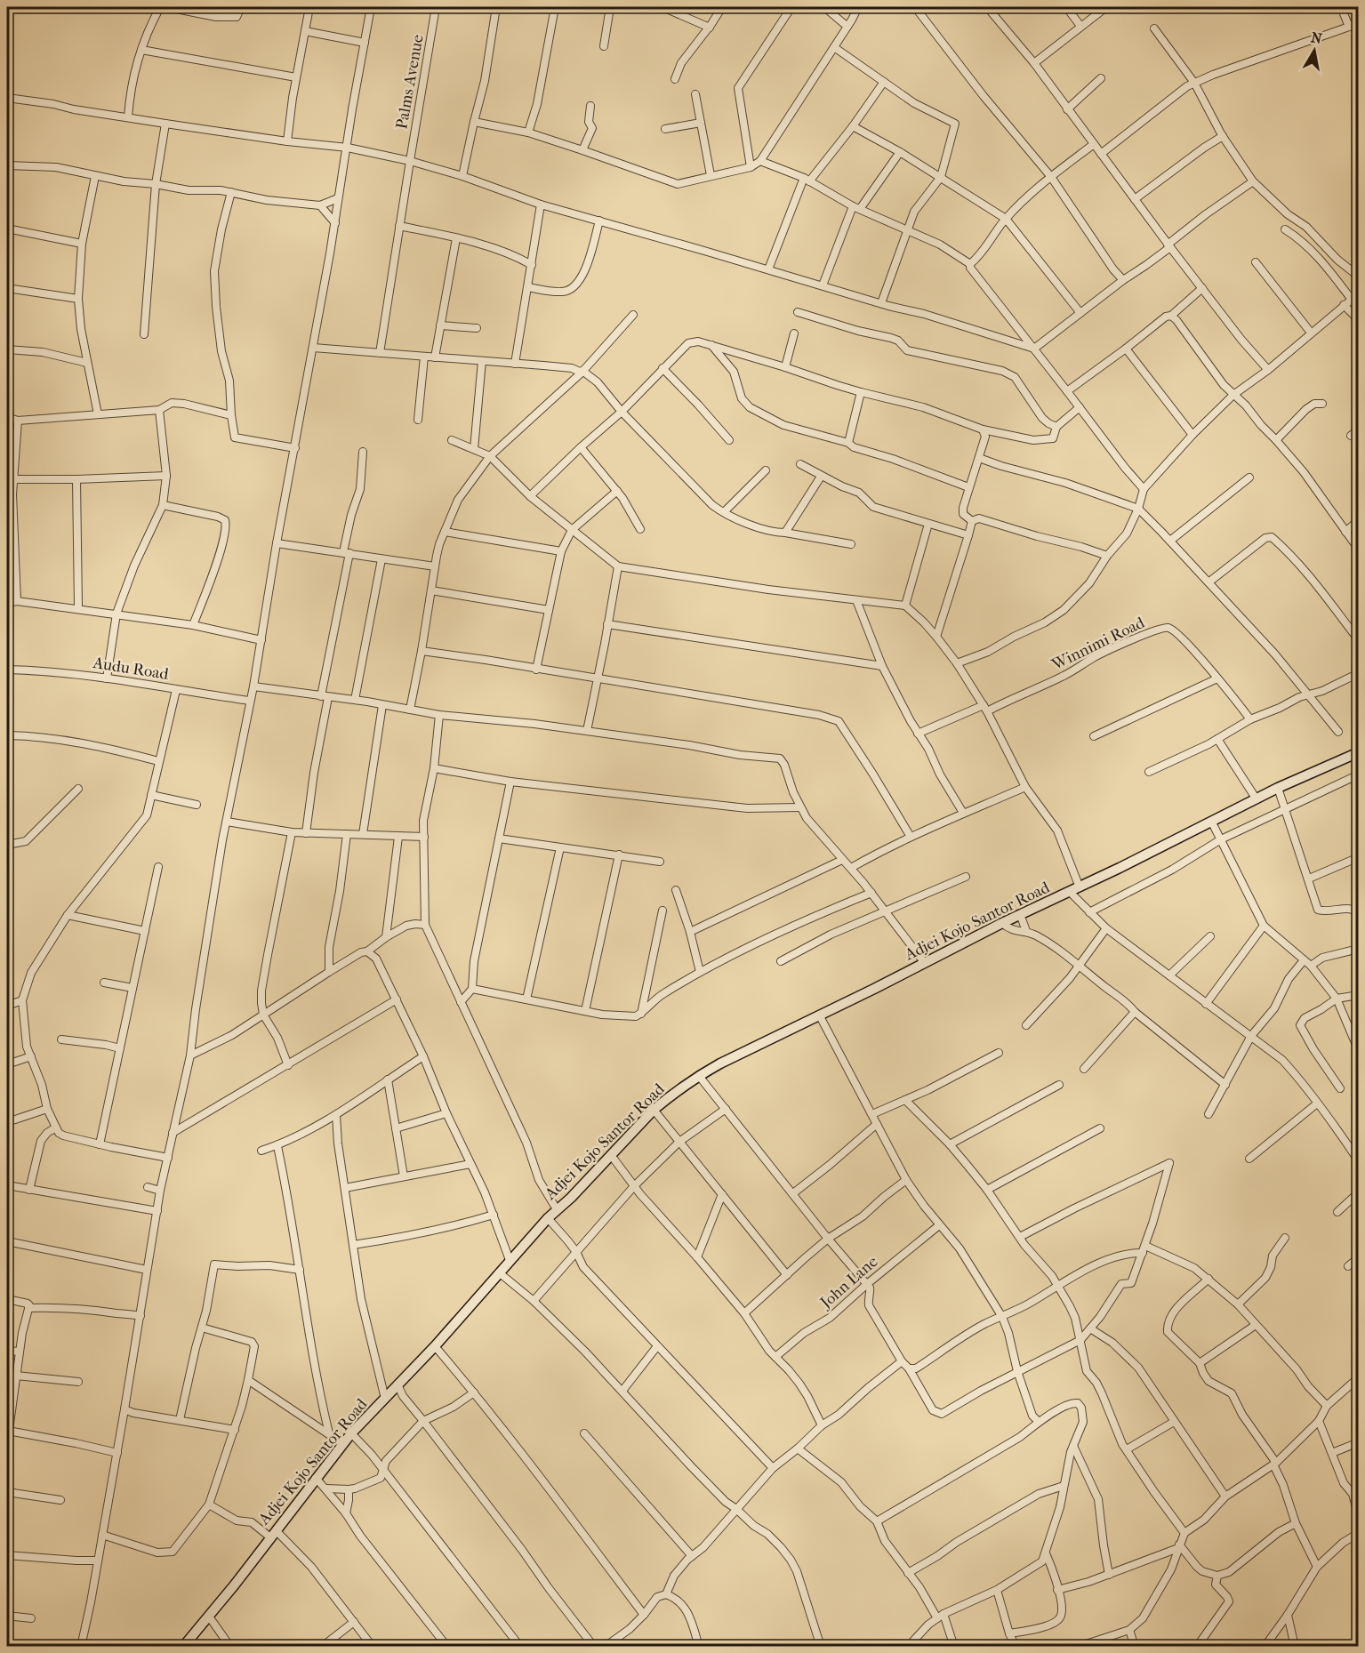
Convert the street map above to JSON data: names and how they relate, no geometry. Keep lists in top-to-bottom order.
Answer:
{
  "streets": {
    "street": [
      "Palms Avenue",
      "Winnimi Road",
      "Audu Road",
      "Adjei Kojo Santor Road",
      "John Lane"
    ]
  },
  "north": "top"
}
